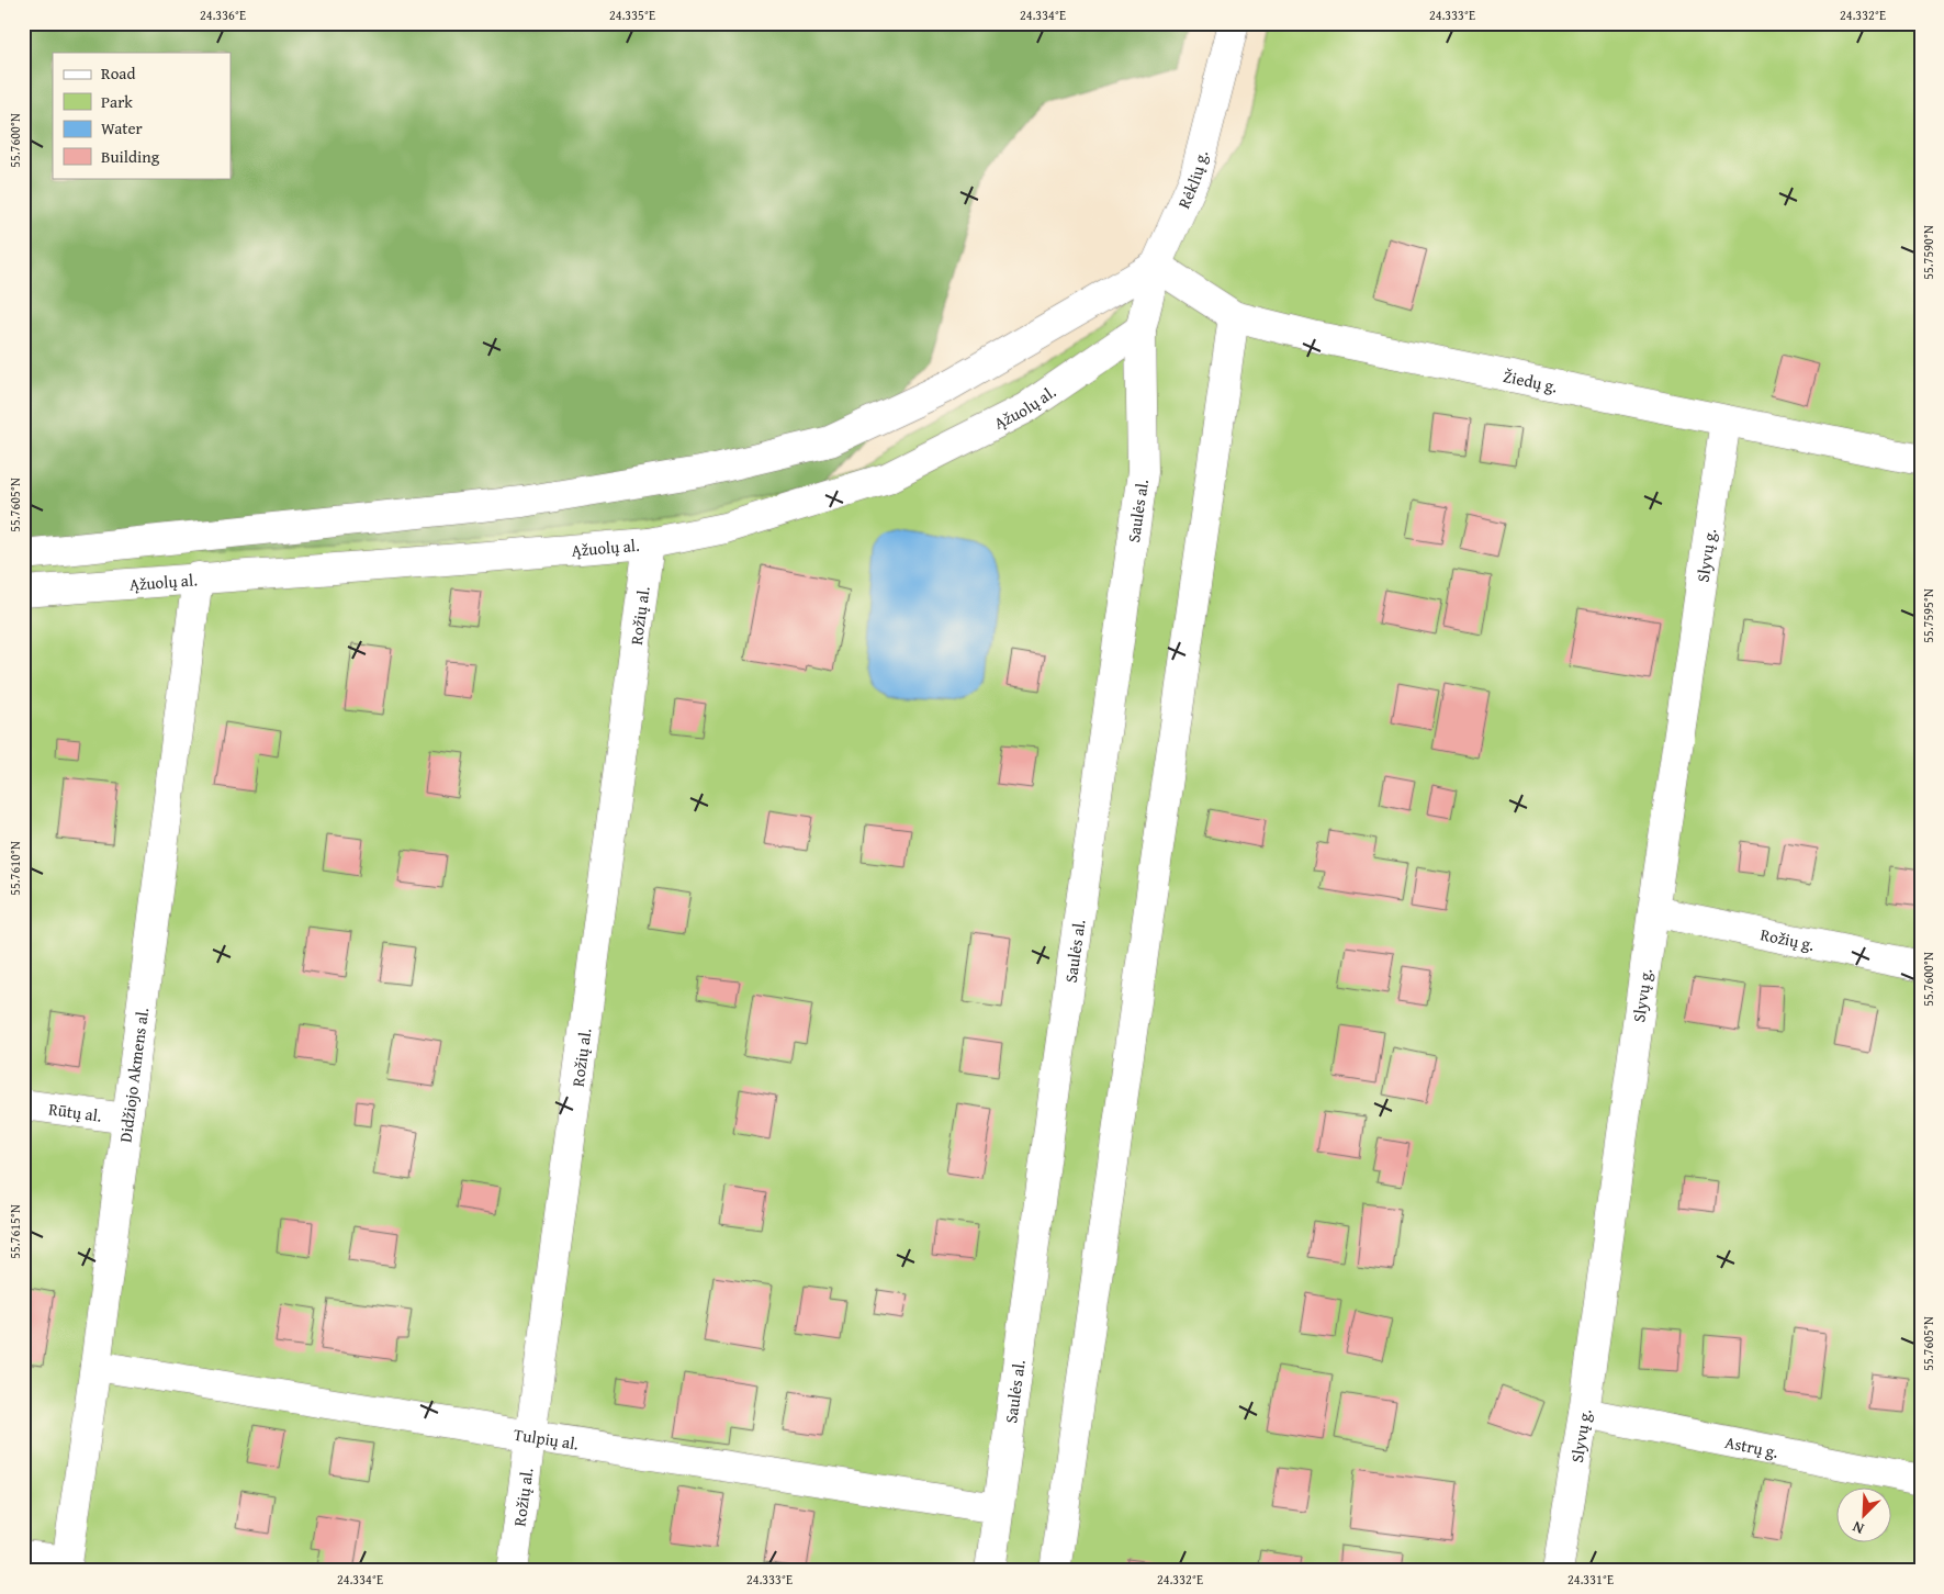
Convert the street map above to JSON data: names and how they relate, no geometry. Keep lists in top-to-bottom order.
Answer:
{
  "streets": {
    "street": [
      "Rėklių g.",
      "Žiedų g.",
      "Ąžuolų al.",
      "Saulės al.",
      "Slyvų g.",
      "Rožių al.",
      "Rožių g.",
      "Didžiojo Akmens al.",
      "Rūtų al.",
      "Tulpių al.",
      "Astrų g."
    ]
  },
  "crossings": [
    ["Rėklių g.", "Žiedų g."],
    ["Rėklių g.", "Ąžuolų al."],
    ["Rėklių g.", "Saulės al."],
    ["Žiedų g.", "Slyvų g."],
    ["Ąžuolų al.", "Saulės al."],
    ["Ąžuolų al.", "Rožių al."],
    ["Ąžuolų al.", "Didžiojo Akmens al."],
    ["Saulės al.", "Tulpių al."],
    ["Slyvų g.", "Rožių g."],
    ["Slyvų g.", "Astrų g."],
    ["Rožių al.", "Tulpių al."],
    ["Didžiojo Akmens al.", "Rūtų al."],
    ["Didžiojo Akmens al.", "Tulpių al."]
  ],
  "legend": [
    "Road",
    "Park",
    "Water",
    "Building"
  ],
  "north": "bottom left",
  "coordinates": [
    "24.336°E",
    "24.335°E",
    "24.334°E",
    "24.333°E",
    "24.332°E",
    "55.7600°N",
    "55.7590°N",
    "55.7605°N",
    "55.7595°N",
    "55.7610°N",
    "55.7615°N",
    "24.331°E"
  ]
}
